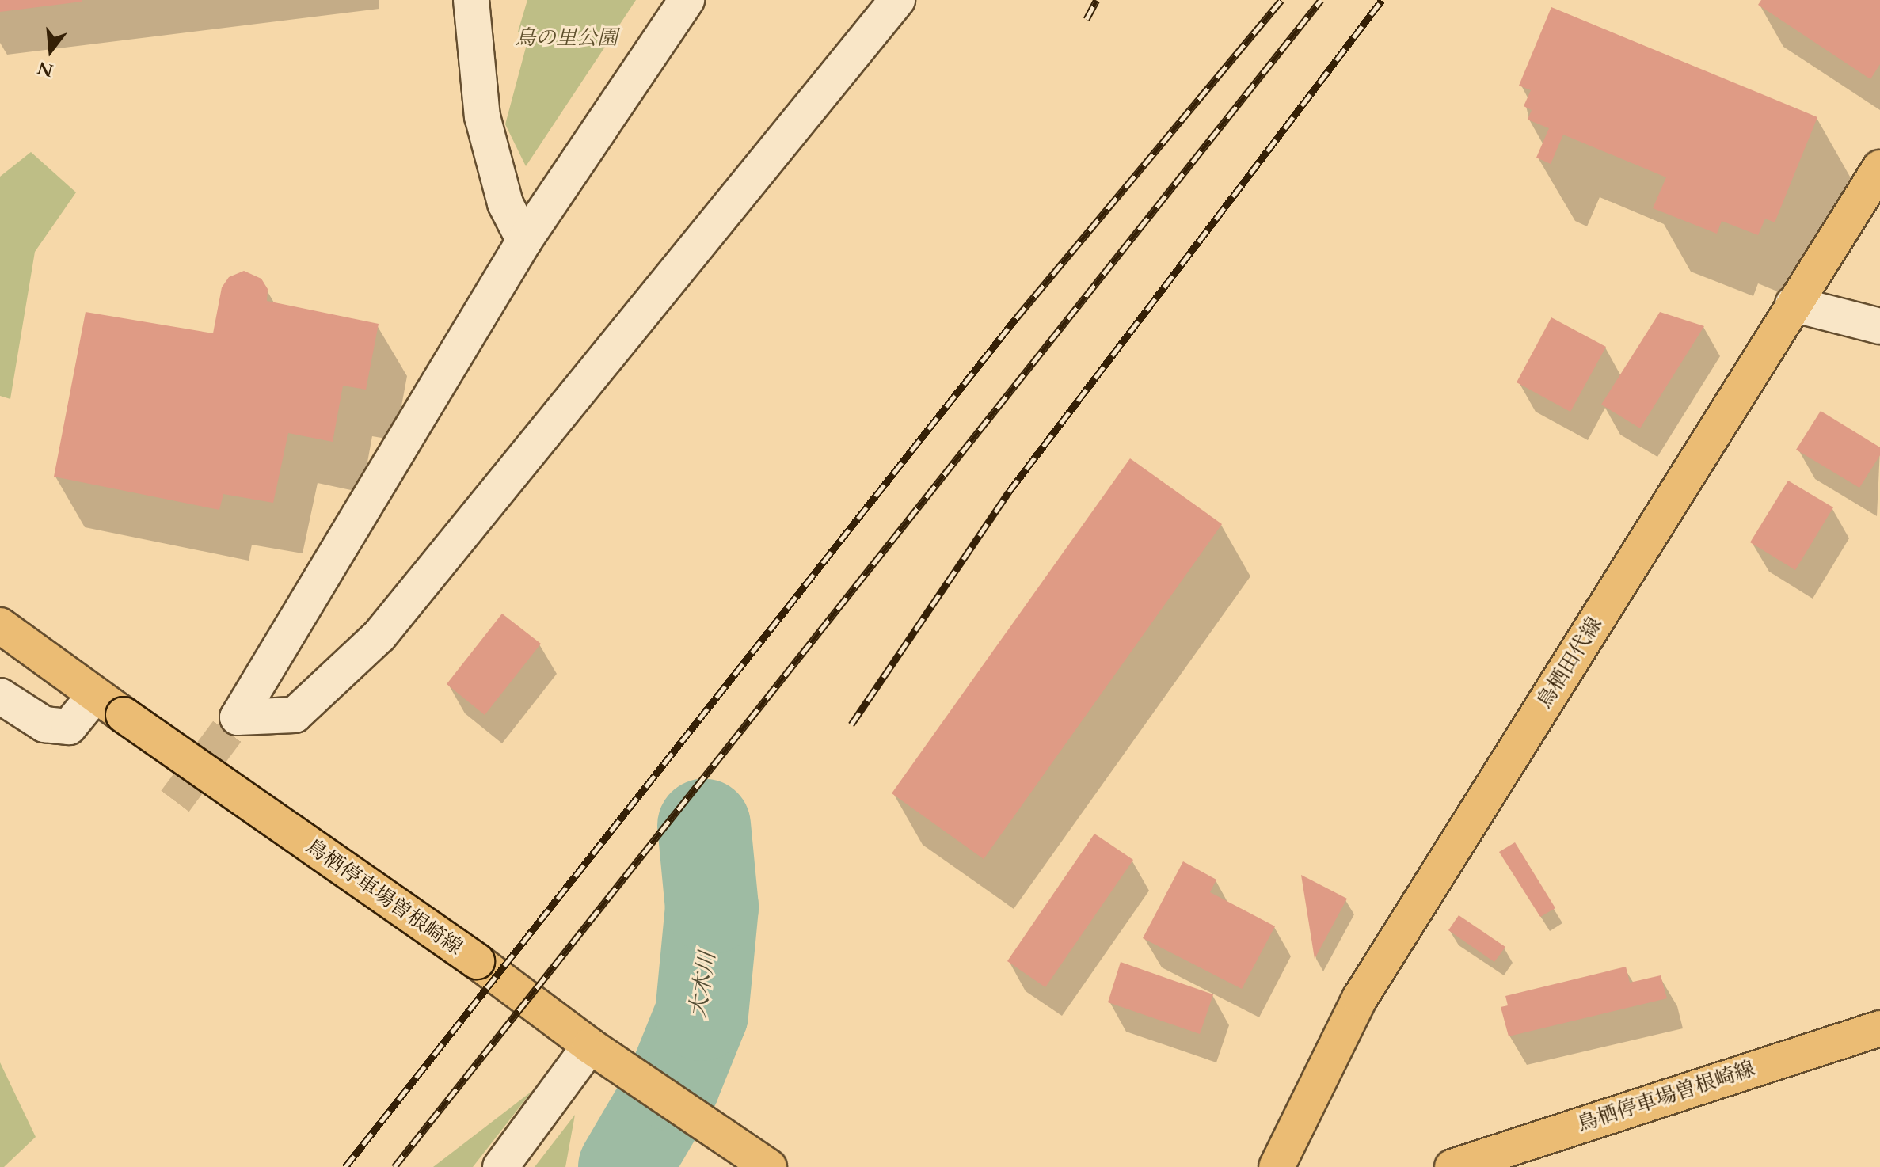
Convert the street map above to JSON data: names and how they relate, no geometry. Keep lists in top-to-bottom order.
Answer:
{
  "streets": {
    "main road": ["鳥栖田代線", "鳥栖停車場曽根崎線"]
  },
  "water": ["大木川"],
  "parks": ["鳥の里公園"],
  "north": "bottom"
}
